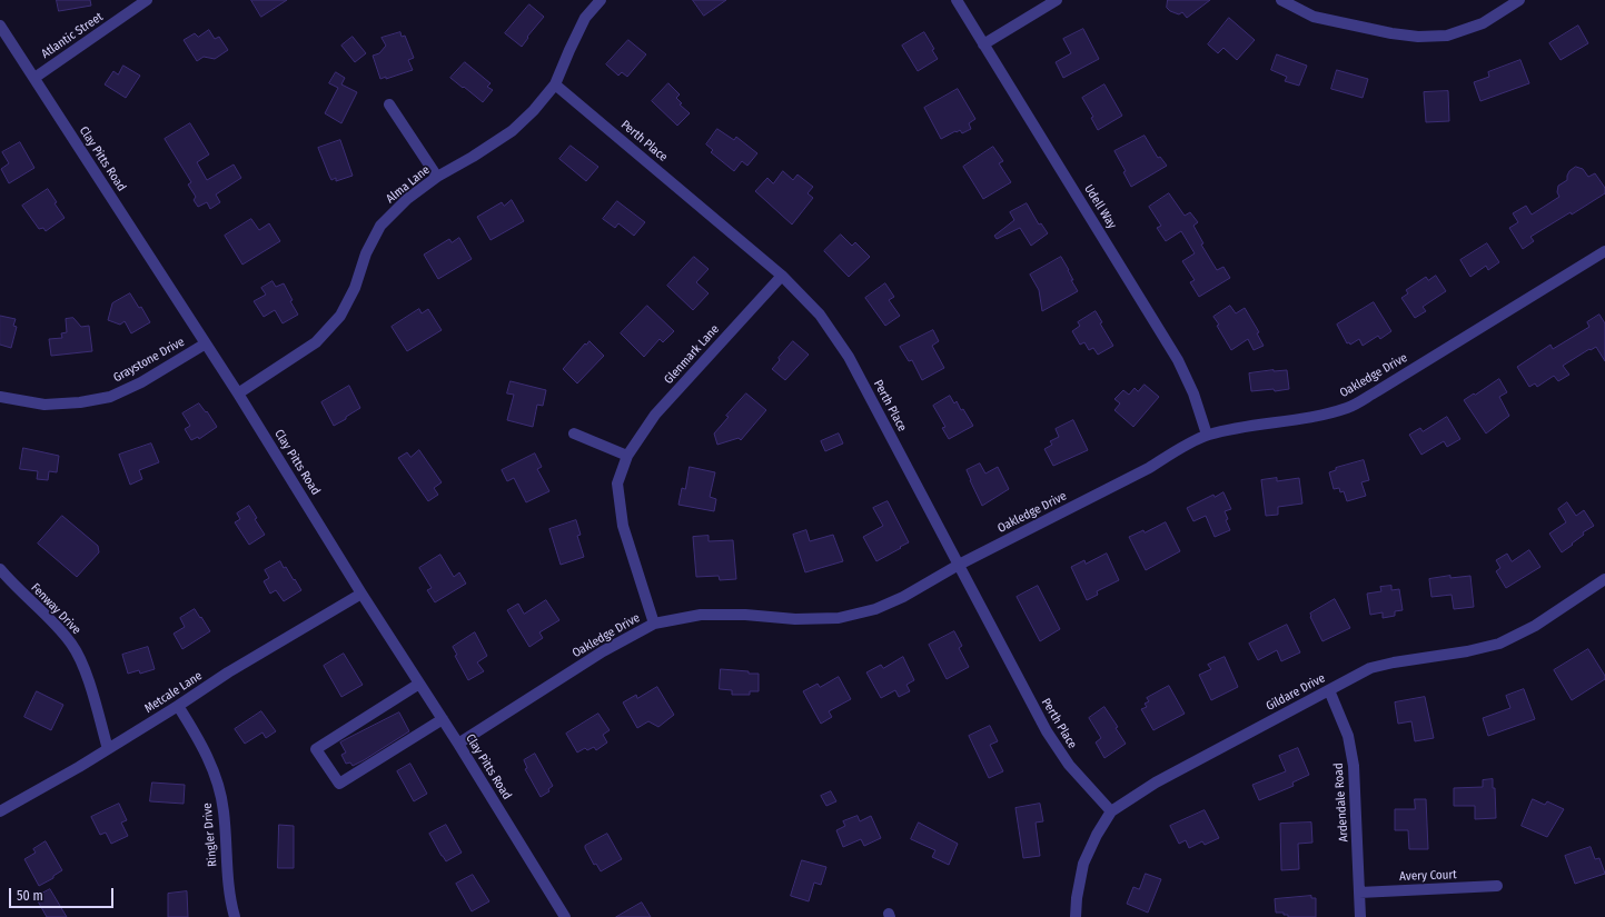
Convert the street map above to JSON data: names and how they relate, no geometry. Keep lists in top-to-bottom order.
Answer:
{
  "streets": {
    "street": [
      "Atlantic Street",
      "Perth Place",
      "Clay Pitts Road",
      "Alma Lane",
      "Udell Way",
      "Glenmark Lane",
      "Graystone Drive",
      "Oakledge Drive",
      "Fenway Drive",
      "Metcale Lane",
      "Gildare Drive",
      "Ardendale Road",
      "Ringler Drive",
      "Avery Court"
    ]
  },
  "crossings": [
    ["Atlantic Street", "Clay Pitts Road"],
    ["Perth Place", "Alma Lane"],
    ["Perth Place", "Glenmark Lane"],
    ["Perth Place", "Oakledge Drive"],
    ["Perth Place", "Gildare Drive"],
    ["Clay Pitts Road", "Alma Lane"],
    ["Clay Pitts Road", "Graystone Drive"],
    ["Clay Pitts Road", "Oakledge Drive"],
    ["Clay Pitts Road", "Metcale Lane"],
    ["Udell Way", "Oakledge Drive"],
    ["Glenmark Lane", "Oakledge Drive"],
    ["Fenway Drive", "Metcale Lane"],
    ["Metcale Lane", "Ringler Drive"],
    ["Gildare Drive", "Ardendale Road"],
    ["Ardendale Road", "Avery Court"]
  ],
  "scale_bar": "50 m"
}
